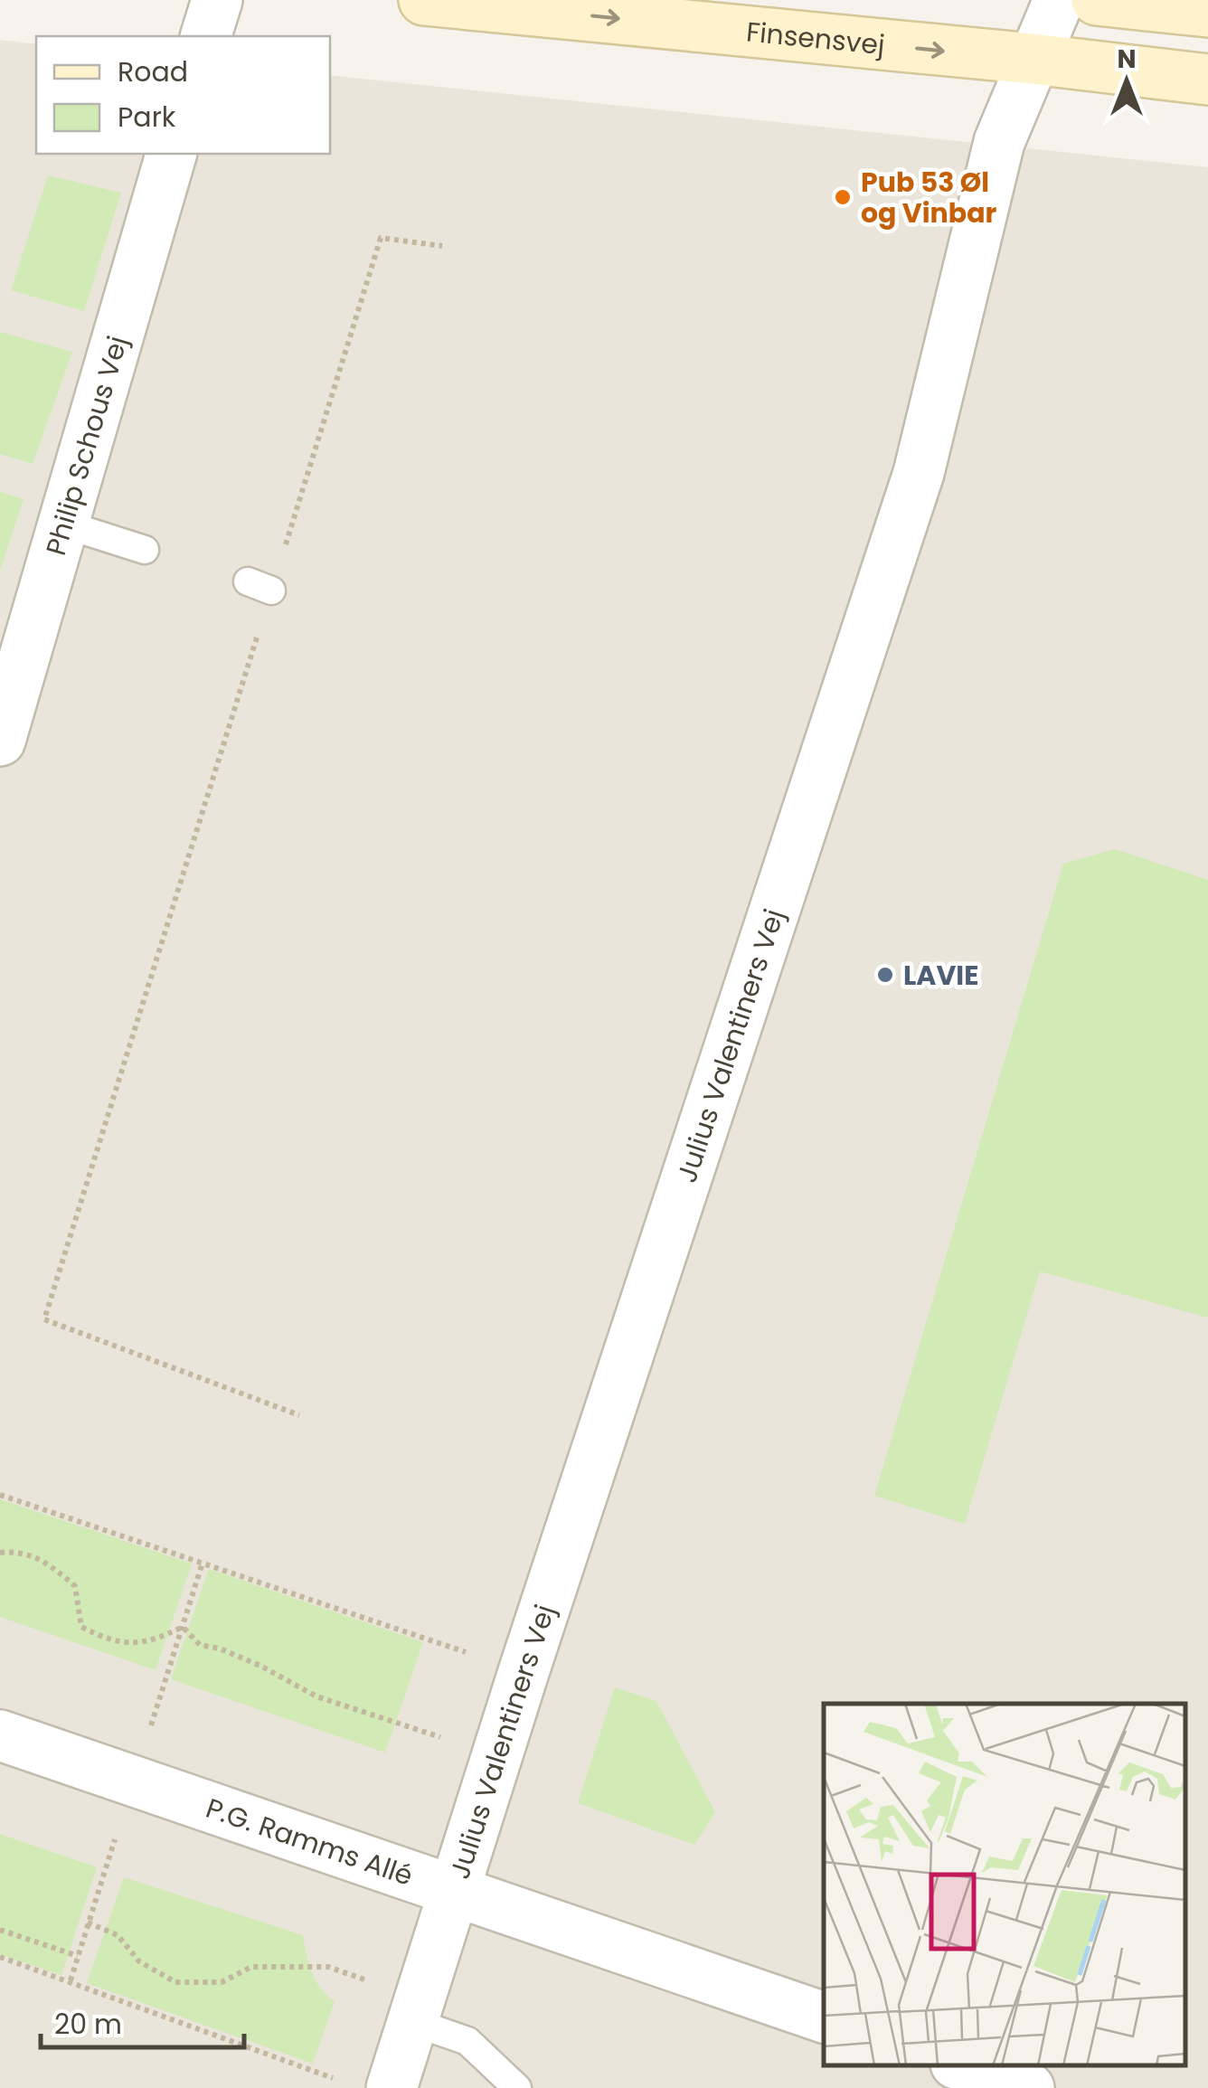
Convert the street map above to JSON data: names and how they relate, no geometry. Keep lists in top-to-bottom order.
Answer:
{
  "streets": {
    "street": [
      "Finsensvej",
      "Philip Schous Vej",
      "Julius Valentiners Vej",
      "P.G. Ramms Allé"
    ]
  },
  "crossings": [
    ["Finsensvej", "Julius Valentiners Vej"],
    ["Julius Valentiners Vej", "P.G. Ramms Allé"]
  ],
  "one_way": ["Finsensvej"],
  "places": ["Pub 53 Øl og Vinbar", "LAVIE"],
  "legend": ["Road", "Park"],
  "scale_bar": "20 m",
  "north": "top"
}
